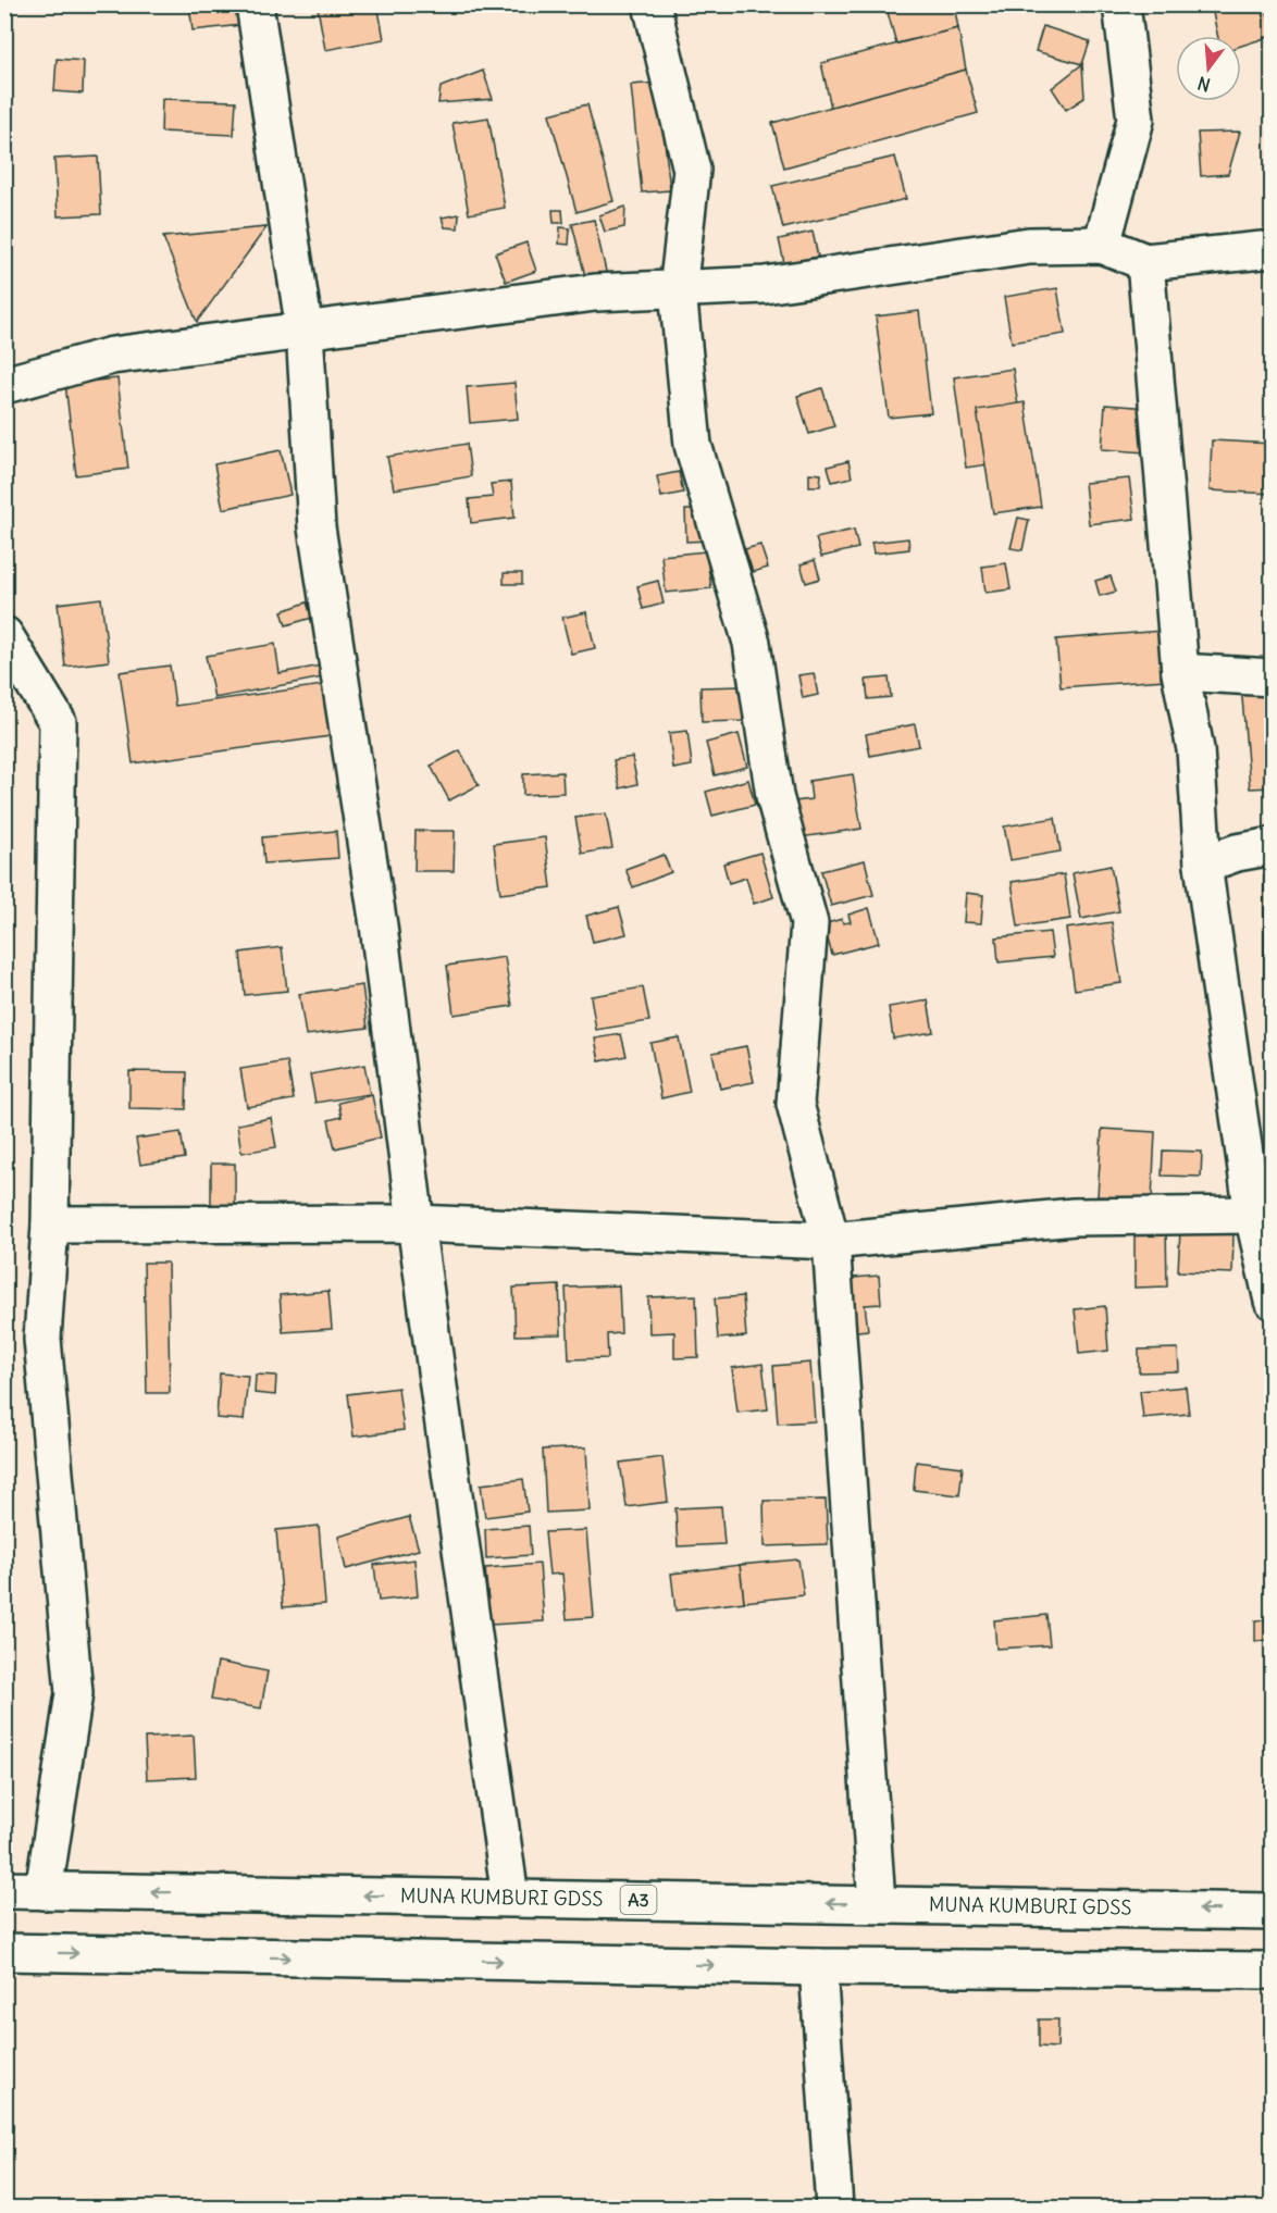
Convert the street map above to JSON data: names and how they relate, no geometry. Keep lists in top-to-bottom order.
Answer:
{
  "streets": {
    "main road": ["MUNA KUMBURI GDSS", "A3"]
  },
  "north": "bottom"
}
